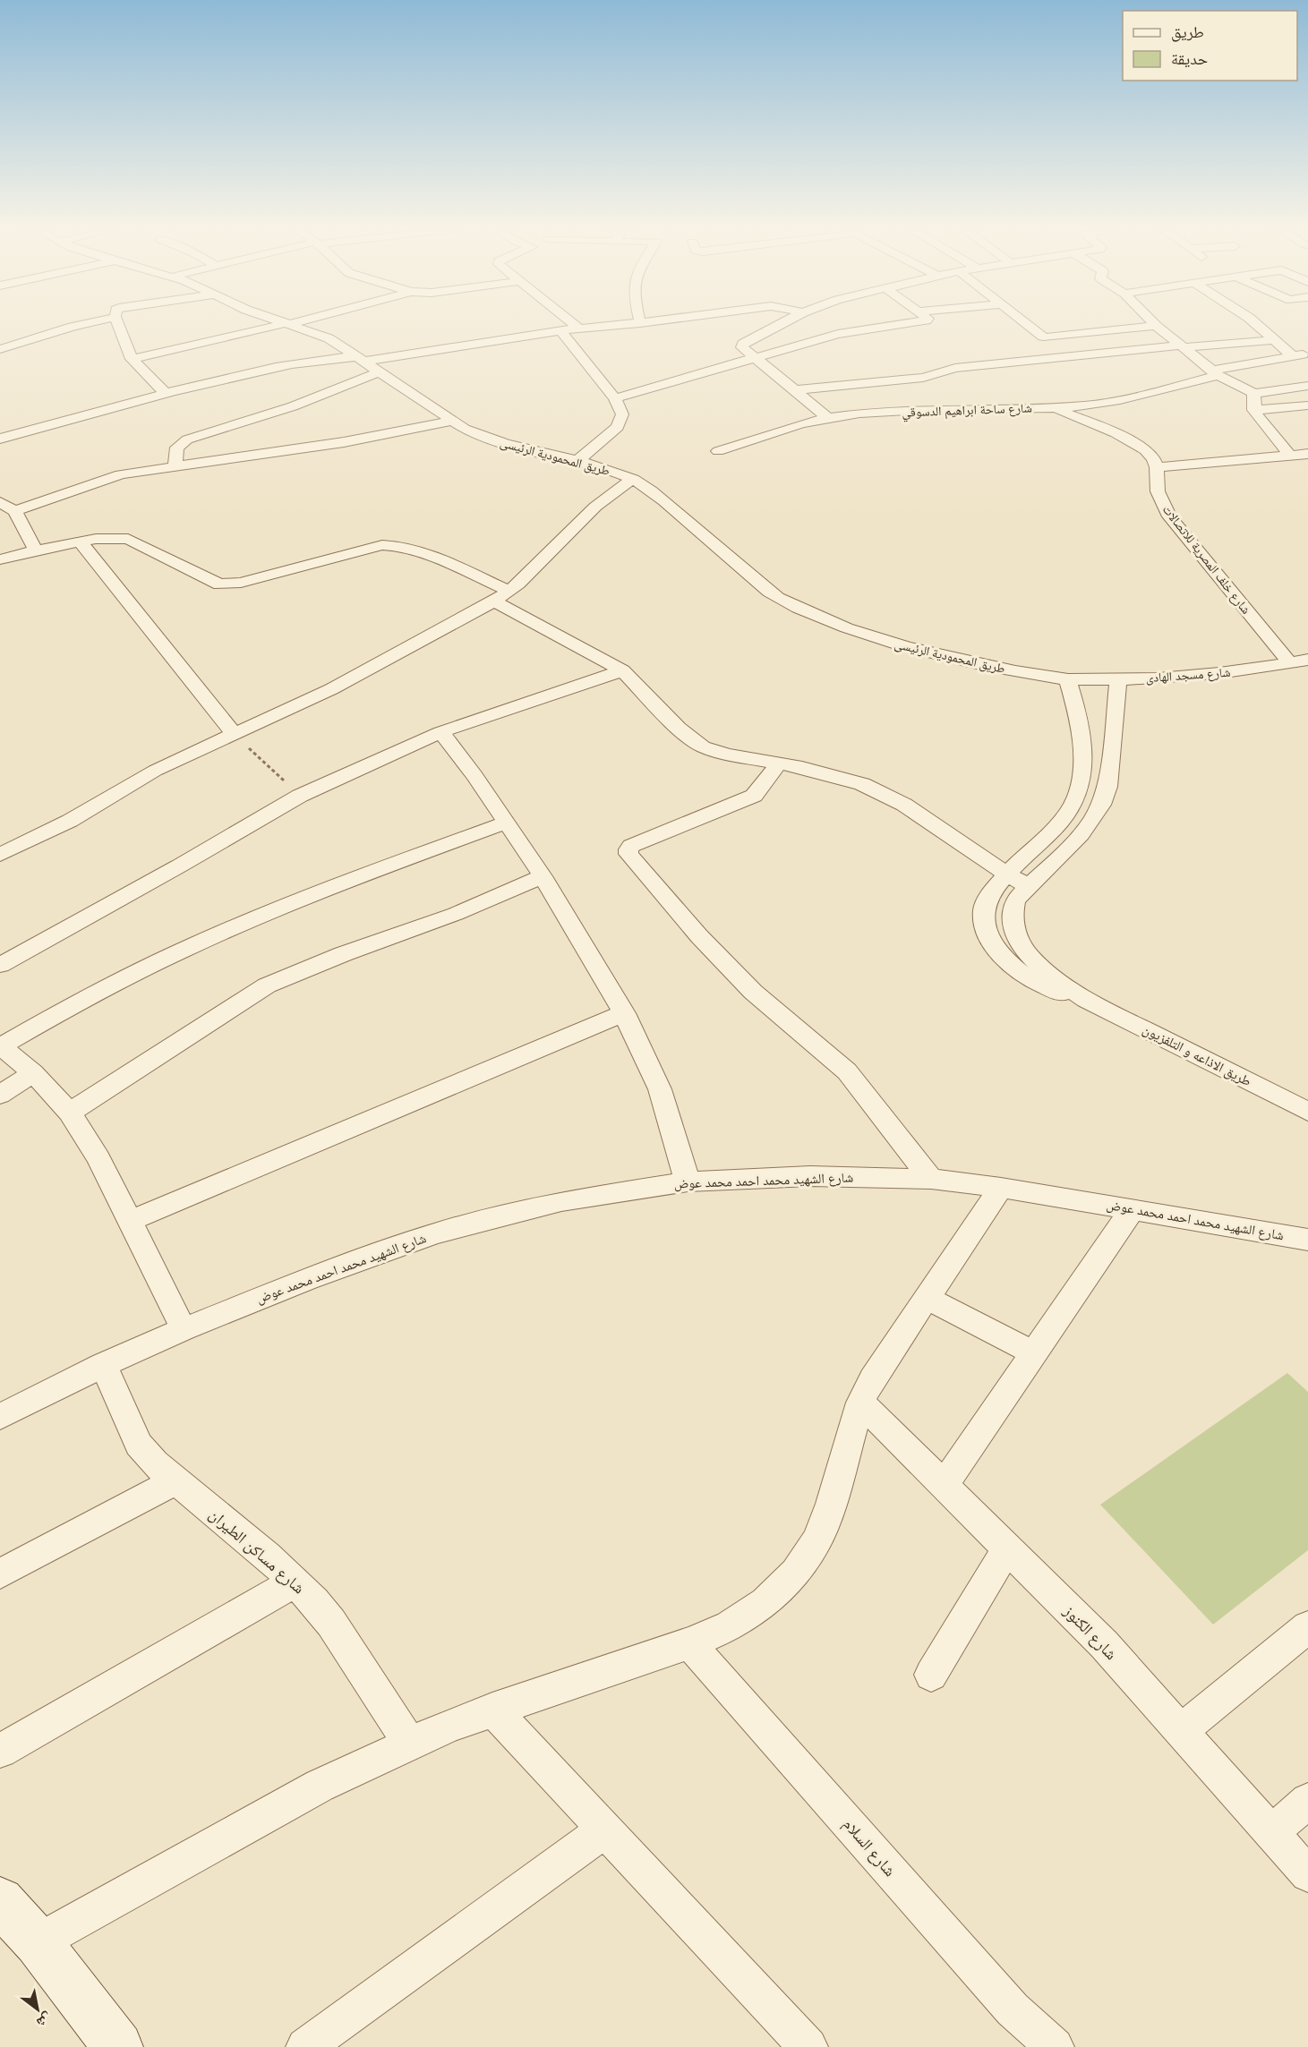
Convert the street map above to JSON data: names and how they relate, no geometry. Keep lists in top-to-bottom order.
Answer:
{
  "streets": {
    "street": [
      "شارع ساحة ابراهيم الدسوقي",
      "طريق المحمودية الرئيسى",
      "شارع خلف المصرية للاتصالات",
      "شارع مسجد الهادى",
      "طريق الاذاعه و التلفزيون",
      "شارع الشهيد محمد احمد محمد عوض",
      "شارع مساكن الطيران",
      "شارع الكنوز",
      "شارع السلام"
    ]
  },
  "crossings": [
    ["طريق المحمودية الرئيسى", "شارع مسجد الهادى"],
    ["طريق المحمودية الرئيسى", "طريق الاذاعه و التلفزيون"],
    ["شارع خلف المصرية للاتصالات", "شارع مسجد الهادى"],
    ["شارع مسجد الهادى", "طريق الاذاعه و التلفزيون"],
    ["شارع الشهيد محمد احمد محمد عوض", "شارع مساكن الطيران"]
  ],
  "legend": ["طريق", "حديقة"],
  "north": "bottom right"
}
